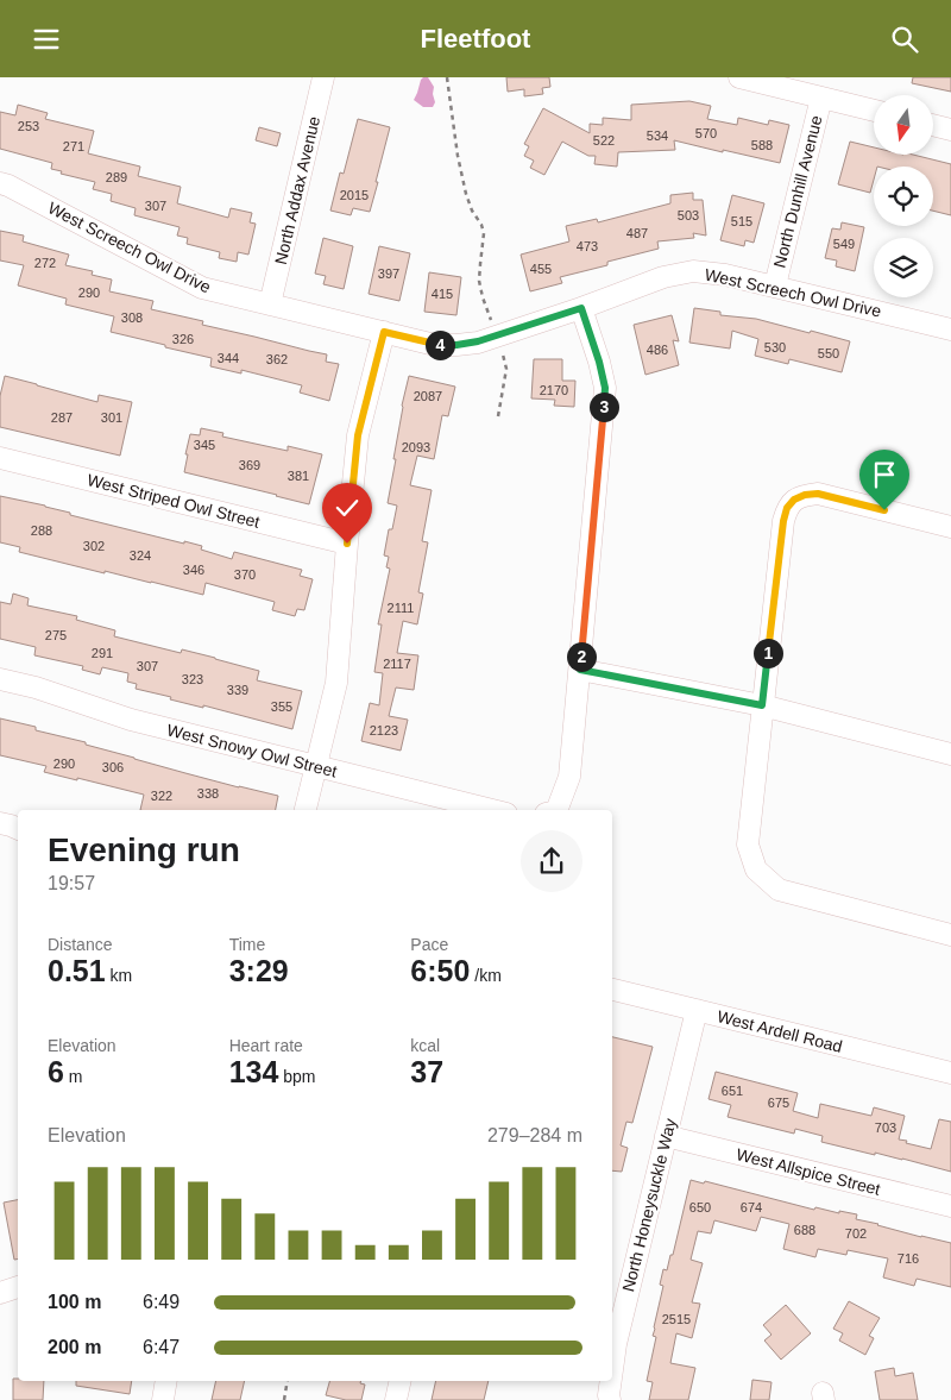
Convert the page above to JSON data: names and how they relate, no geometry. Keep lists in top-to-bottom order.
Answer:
{
  "streets": {
    "street": [
      "North Addax Avenue",
      "North Dunhill Avenue",
      "West Screech Owl Drive",
      "West Striped Owl Street",
      "West Snowy Owl Street",
      "West Ardell Road",
      "West Allspice Street",
      "North Honeysuckle Way"
    ]
  },
  "crossings": [
    ["North Addax Avenue", "West Screech Owl Drive"],
    ["North Dunhill Avenue", "West Screech Owl Drive"],
    ["West Ardell Road", "North Honeysuckle Way"],
    ["West Allspice Street", "North Honeysuckle Way"]
  ],
  "house_numbers": [
    "253",
    "570",
    "534",
    "522",
    "588",
    "271",
    "289",
    "2015",
    "307",
    "503",
    "515",
    "487",
    "549",
    "473",
    "272",
    "455",
    "397",
    "290",
    "415",
    "308",
    "326",
    "530",
    "486",
    "550",
    "344",
    "362",
    "2170",
    "2087",
    "287",
    "301",
    "345",
    "2093",
    "369",
    "381",
    "288",
    "302",
    "324",
    "346",
    "370",
    "2111",
    "275",
    "291",
    "2117",
    "307",
    "323",
    "339",
    "355",
    "2123",
    "290",
    "306",
    "338",
    "322",
    "651",
    "675",
    "703",
    "650",
    "674",
    "688",
    "702",
    "716",
    "2515"
  ],
  "north": "bottom",
  "page": {
    "header": "Fleetfoot",
    "pins": [
      "4",
      "3",
      "1",
      "2"
    ],
    "heading": ["Evening run", "19:57"],
    "stats": [
      ["Distance", "0.51 km"],
      ["Time", "3:29"],
      ["Pace", "6:50 /km"],
      ["Elevation", "6 m"],
      ["Heart rate", "134 bpm"],
      ["kcal", "37"]
    ],
    "chart": ["Elevation", "279–284 m"],
    "list": [
      {
        "name": "100 m",
        "note": "6:49"
      },
      {
        "name": "200 m",
        "note": "6:47"
      }
    ]
  }
}
